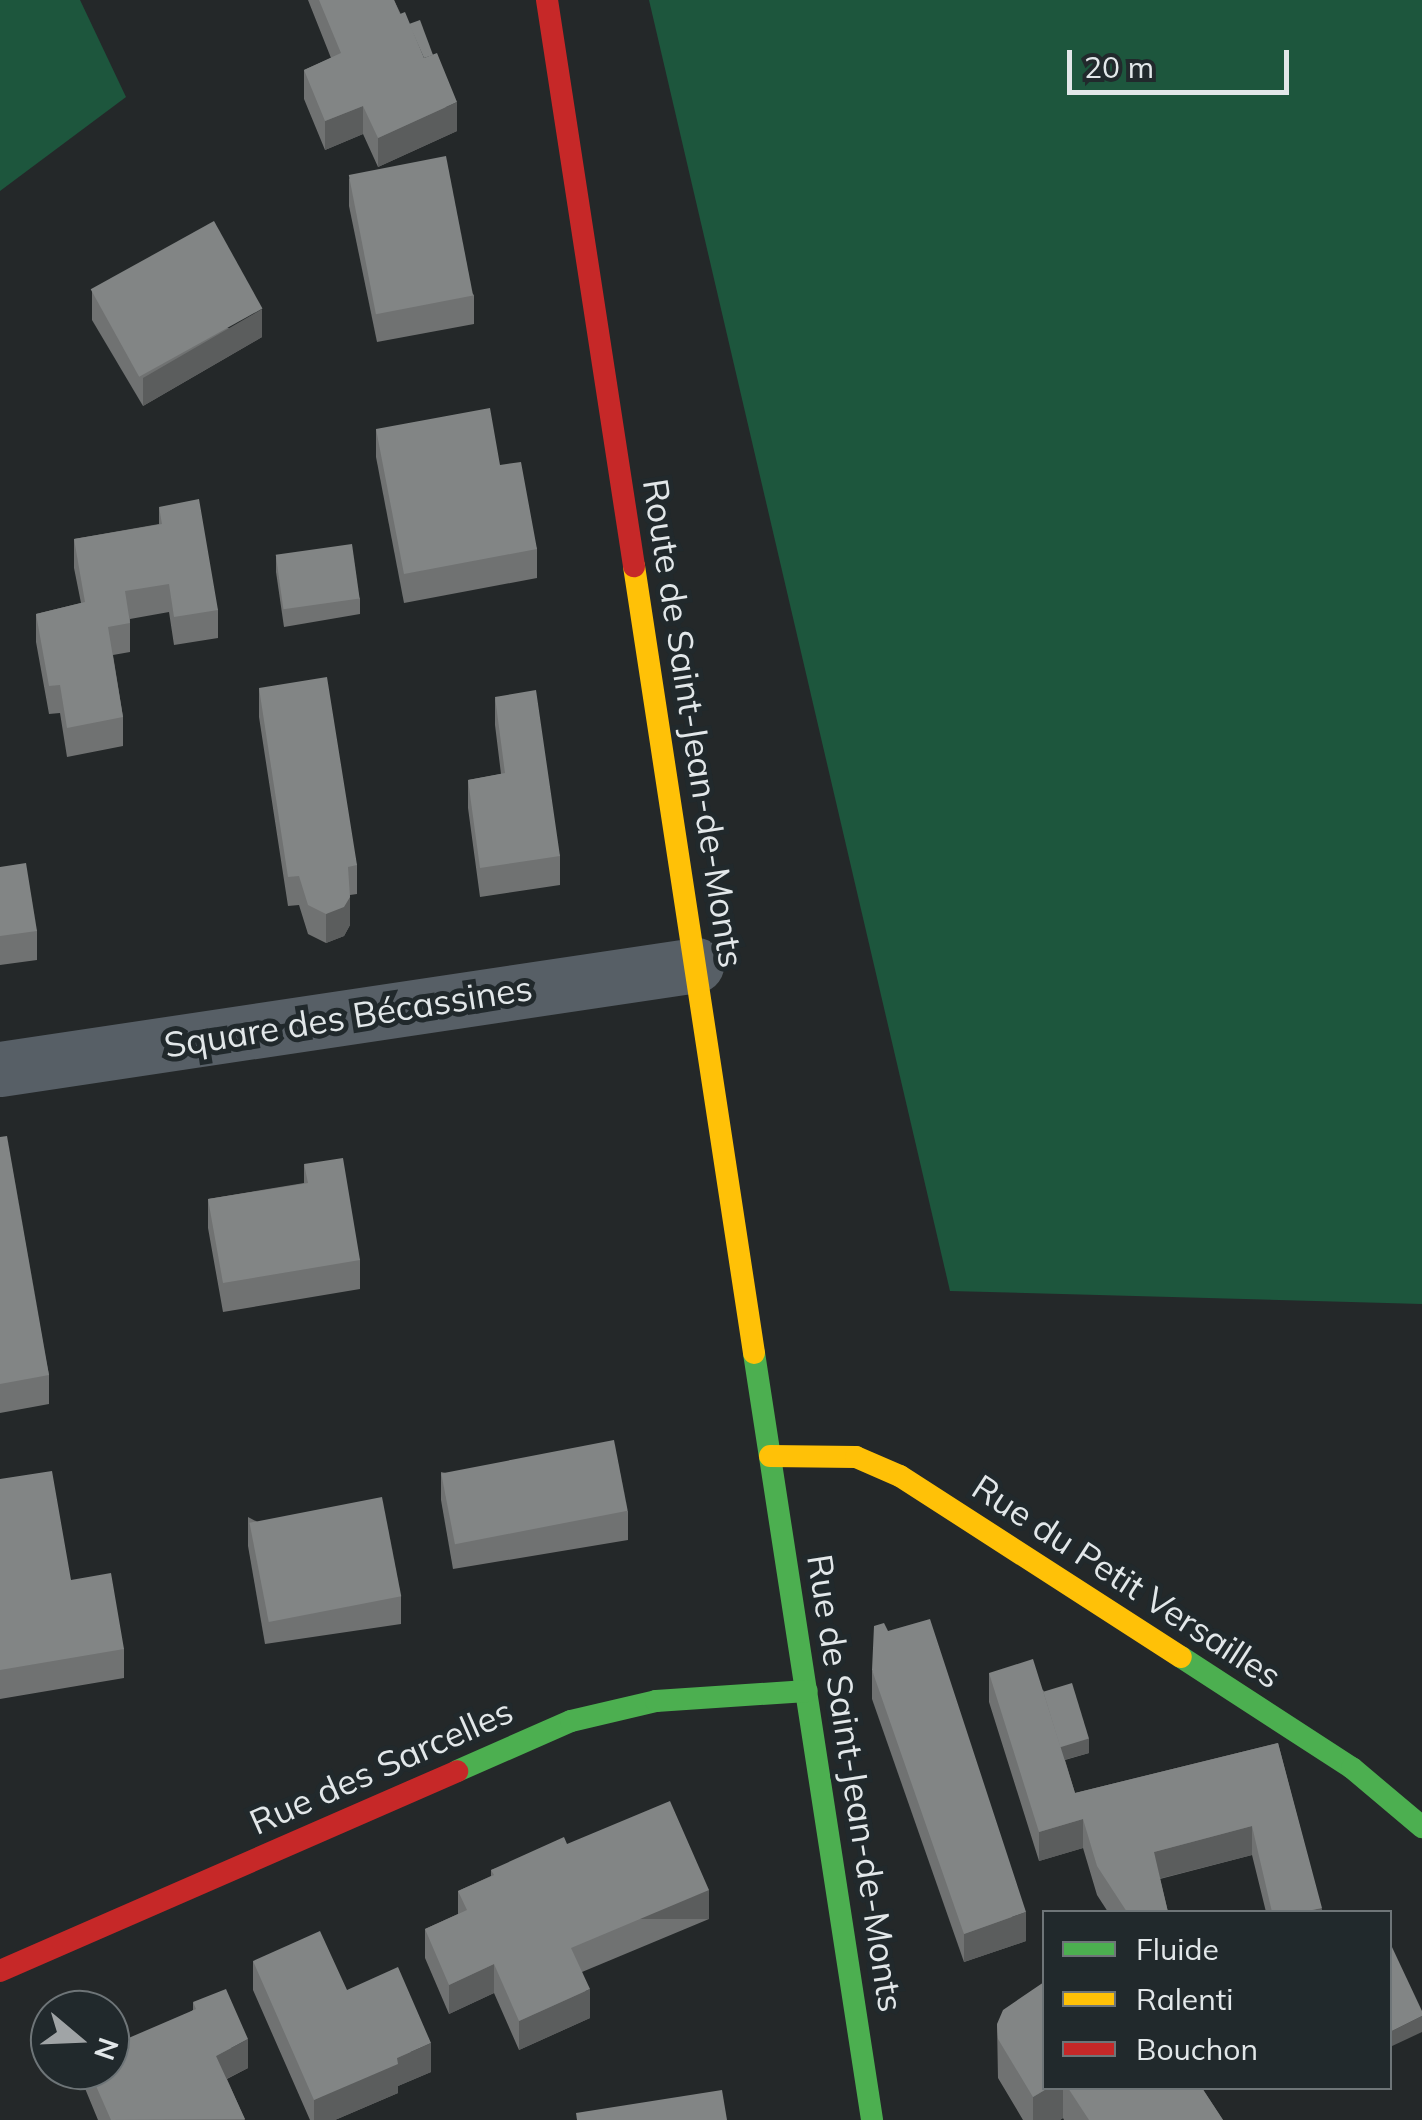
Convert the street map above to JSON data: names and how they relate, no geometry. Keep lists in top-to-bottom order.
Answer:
{
  "streets": {
    "main road": [
      "Route de Saint-Jean-de-Monts",
      "Rue du Petit Versailles",
      "Rue des Sarcelles",
      "Rue de Saint-Jean-de-Monts"
    ],
    "street": ["Square des Bécassines"]
  },
  "crossings": [
    ["Route de Saint-Jean-de-Monts", "Square des Bécassines"],
    ["Route de Saint-Jean-de-Monts", "Rue du Petit Versailles"],
    ["Route de Saint-Jean-de-Monts", "Rue de Saint-Jean-de-Monts"],
    ["Rue du Petit Versailles", "Rue de Saint-Jean-de-Monts"],
    ["Rue des Sarcelles", "Rue de Saint-Jean-de-Monts"]
  ],
  "legend": ["Fluide", "Ralenti", "Bouchon"],
  "scale_bar": "20 m",
  "north": "right"
}
